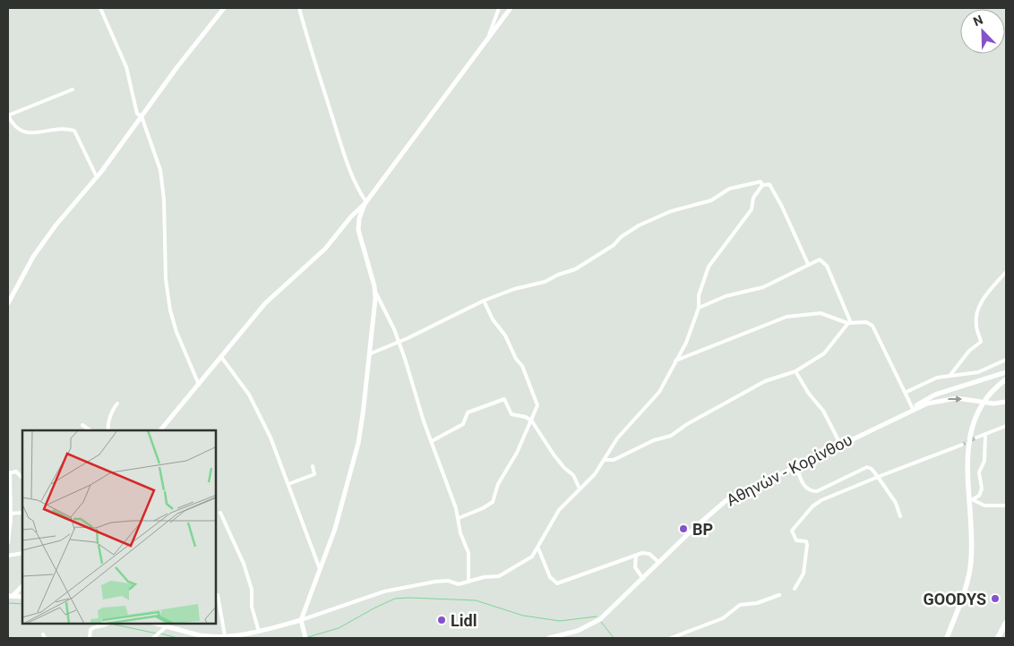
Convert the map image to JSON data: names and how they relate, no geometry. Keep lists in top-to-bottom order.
{
  "streets": {
    "street": ["Αθηνών - Κορίνθου"]
  },
  "places": ["BP", "GOODYS", "Lidl"],
  "north": "top left"
}
